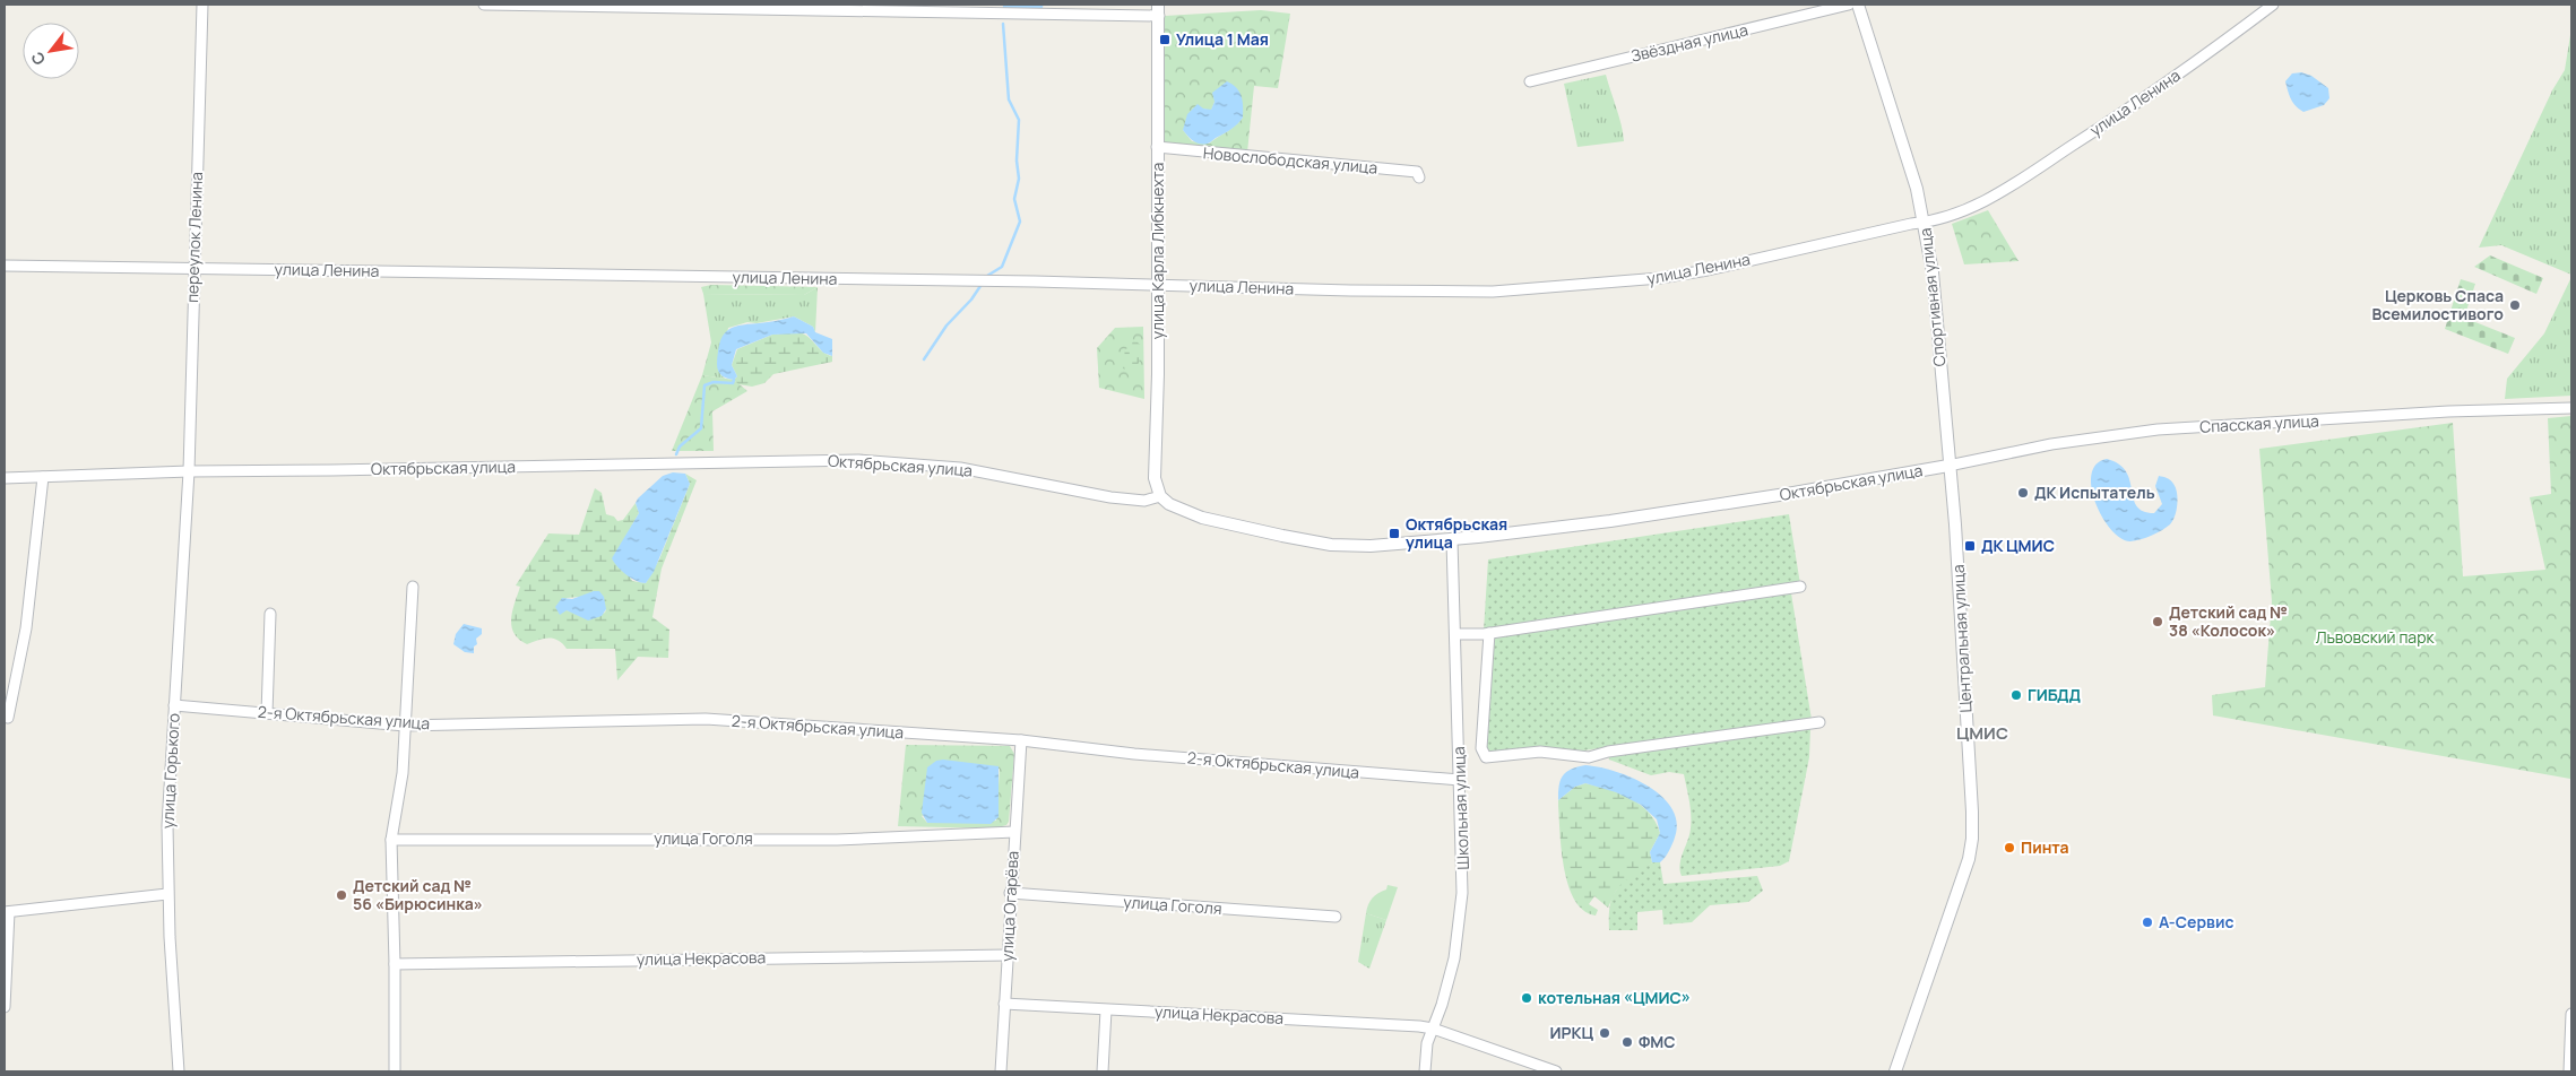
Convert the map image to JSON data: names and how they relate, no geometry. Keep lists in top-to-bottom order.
{
  "streets": {
    "street": [
      "Звёздная улица",
      "улица Ленина",
      "Новослободская улица",
      "переулок Ленина",
      "улица Карла Либкнехта",
      "Спортивная улица",
      "Спасская улица",
      "Октябрьская улица",
      "Центральная улица",
      "2-я Октябрьская улица",
      "улица Горького",
      "Школьная улица",
      "улица Гоголя",
      "улица Огарёва",
      "улица Некрасова"
    ]
  },
  "crossings": [
    ["улица Ленина", "переулок Ленина"],
    ["улица Ленина", "улица Карла Либкнехта"],
    ["улица Ленина", "Спортивная улица"],
    ["Новослободская улица", "улица Карла Либкнехта"],
    ["переулок Ленина", "Октябрьская улица"],
    ["переулок Ленина", "улица Горького"],
    ["улица Карла Либкнехта", "Октябрьская улица"],
    ["Спортивная улица", "Спасская улица"],
    ["Спортивная улица", "Октябрьская улица"],
    ["Спортивная улица", "Центральная улица"],
    ["Спасская улица", "Октябрьская улица"],
    ["Спасская улица", "Центральная улица"],
    ["Октябрьская улица", "Центральная улица"],
    ["Октябрьская улица", "улица Горького"],
    ["Октябрьская улица", "Школьная улица"],
    ["2-я Октябрьская улица", "улица Горького"],
    ["2-я Октябрьская улица", "Школьная улица"],
    ["2-я Октябрьская улица", "улица Огарёва"],
    ["Школьная улица", "улица Некрасова"],
    ["улица Гоголя", "улица Огарёва"],
    ["улица Огарёва", "улица Некрасова"]
  ],
  "districts": ["ЦМИС"],
  "parks": ["Львовский парк"],
  "places": {
    "transit": ["Улица 1 Мая", "Октябрьская улица", "ДК ЦМИС"],
    "other": [
      "Церковь Спаса Всемилостивого",
      "ДК Испытатель",
      "Детский сад № 38 «Колосок»",
      "ГИБДД",
      "Пинта",
      "Детский сад № 56 «Бирюсинка»",
      "A-Сервис",
      "котельная «ЦМИС»",
      "ИРКЦ",
      "ФМС"
    ]
  },
  "north": "bottom left"
}
